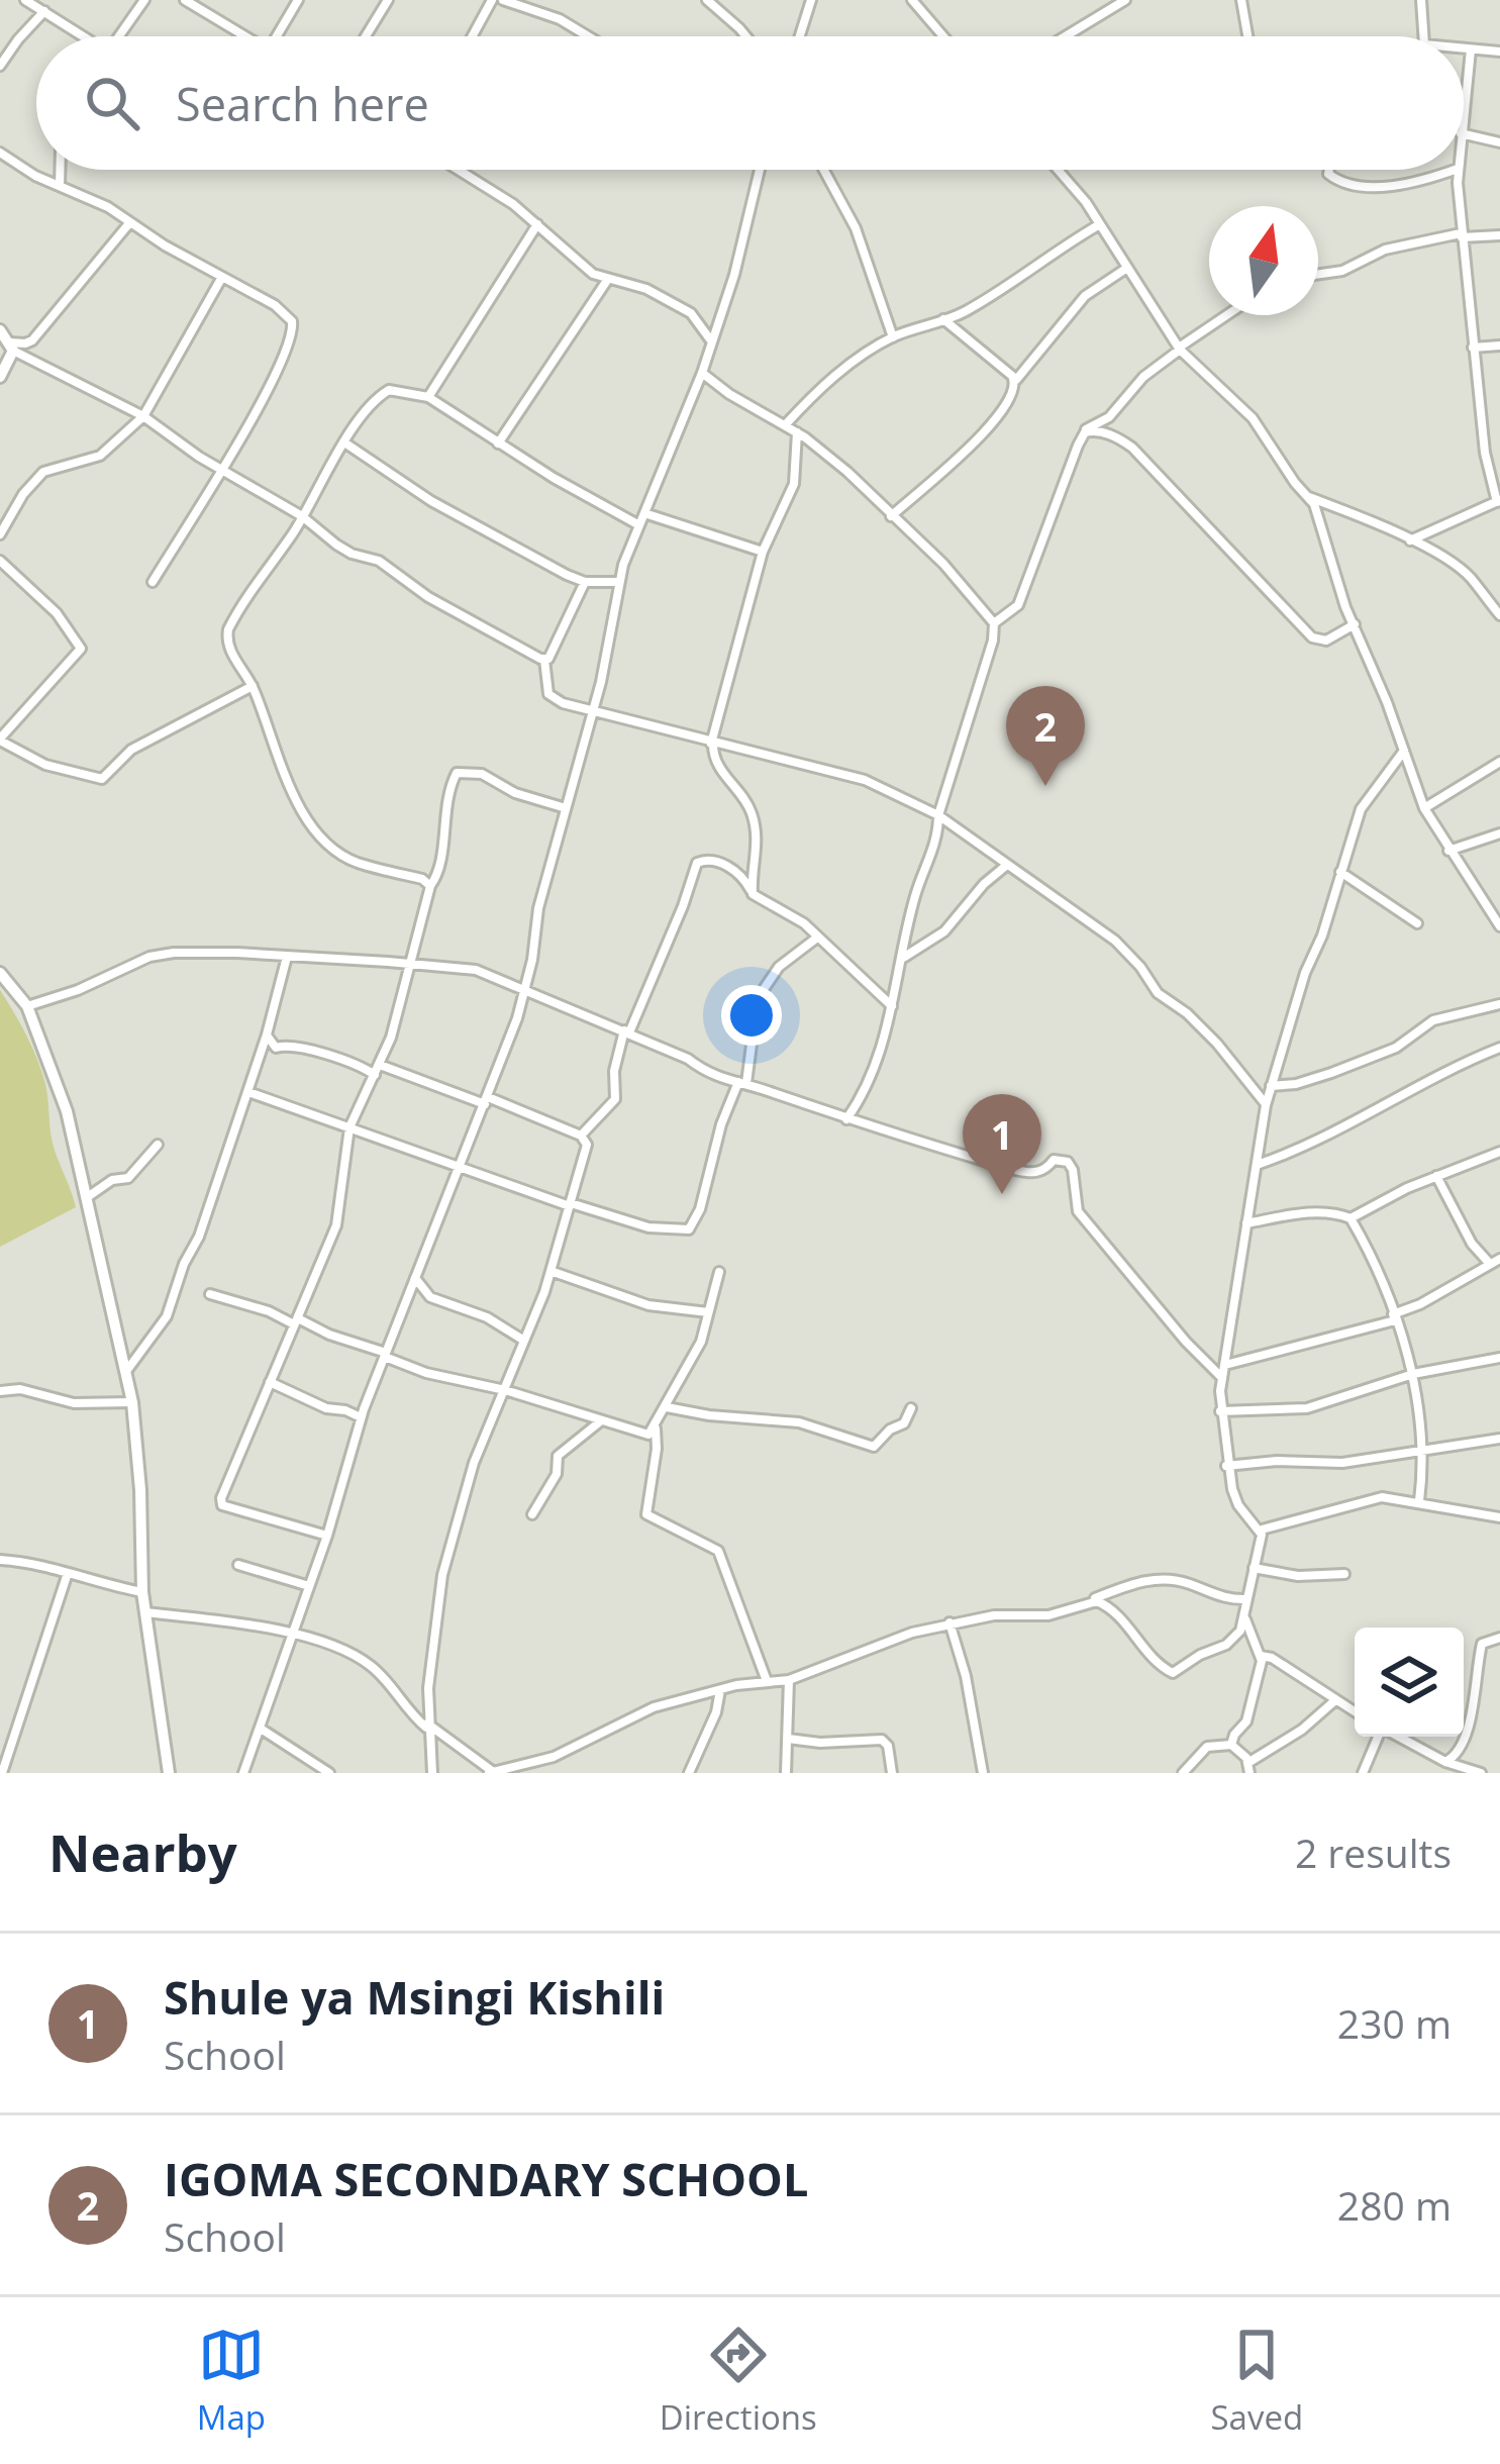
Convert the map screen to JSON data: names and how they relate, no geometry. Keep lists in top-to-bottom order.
{
  "north": "top",
  "page": {
    "search": "Search here",
    "pins": ["2", "1"],
    "heading": ["Nearby", "2 results"],
    "list": [
      {
        "mark": "1",
        "name": "Shule ya Msingi Kishili",
        "note": "School",
        "value": "230 m"
      },
      {
        "mark": "2",
        "name": "IGOMA SECONDARY SCHOOL",
        "note": "School",
        "value": "280 m"
      }
    ],
    "nav": ["Map", "Directions", "Saved"]
  }
}
